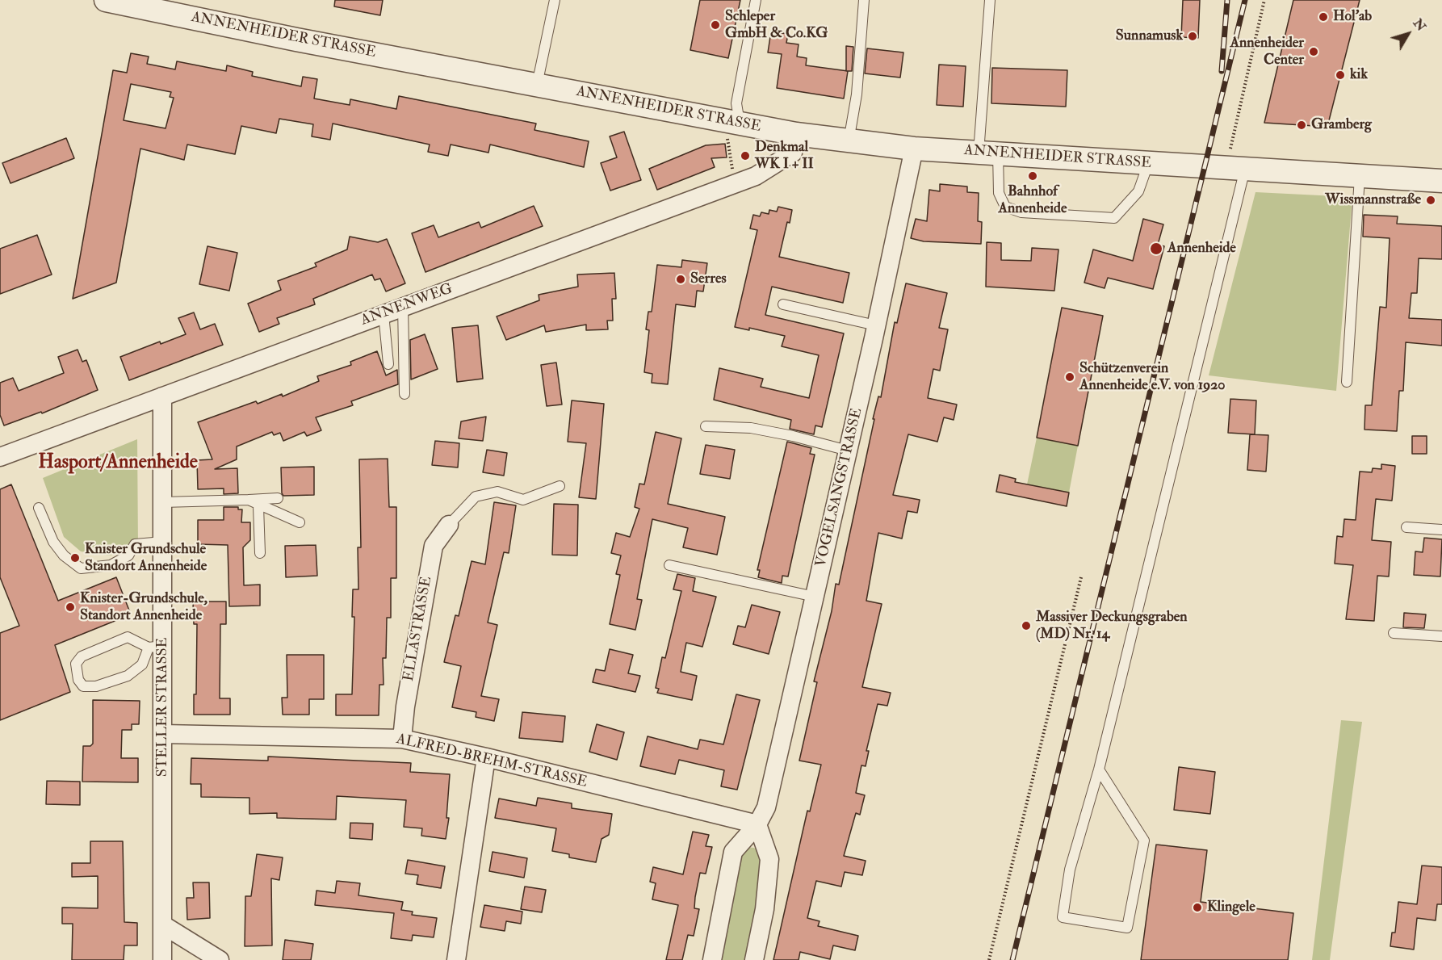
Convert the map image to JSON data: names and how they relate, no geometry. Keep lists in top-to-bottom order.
{
  "streets": {
    "street": [
      "ANNENHEIDER STRASSE",
      "ANNENWEG",
      "VOGELSANGSTRASSE",
      "ELLASTRASSE",
      "STELLER STRASSE",
      "ALFRED-BREHM-STRASSE"
    ]
  },
  "crossings": [
    ["ANNENHEIDER STRASSE", "ANNENWEG"],
    ["ANNENHEIDER STRASSE", "VOGELSANGSTRASSE"],
    ["ANNENWEG", "STELLER STRASSE"],
    ["VOGELSANGSTRASSE", "ALFRED-BREHM-STRASSE"],
    ["ELLASTRASSE", "ALFRED-BREHM-STRASSE"],
    ["STELLER STRASSE", "ALFRED-BREHM-STRASSE"]
  ],
  "districts": ["Hasport/Annenheide"],
  "places": [
    "Hol'ab",
    "Schleper GmbH & Co.KG",
    "Sunnamusk",
    "Annenheider Center",
    "kik",
    "Gramberg",
    "Denkmal WK I + II",
    "Bahnhof Annenheide",
    "Wissmannstraße",
    "Annenheide",
    "Serres",
    "Schützenverein Annenheide e.V. von 1920",
    "Knister Grundschule Standort Annenheide",
    "Knister-Grundschule, Standort Annenheide",
    "Massiver Deckungsgraben (MD) Nr. 14",
    "Klingele"
  ],
  "north": "top right"
}
